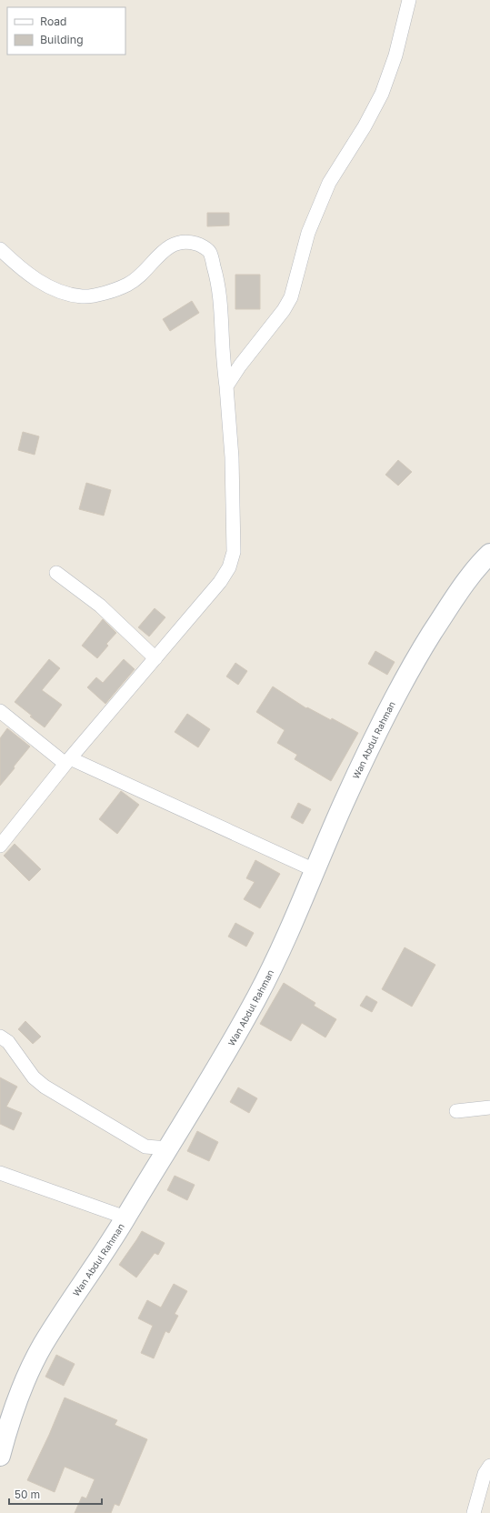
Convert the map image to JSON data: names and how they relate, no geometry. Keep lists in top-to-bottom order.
{
  "streets": {
    "street": ["Wan Abdul Rahman"]
  },
  "legend": ["Road", "Building"],
  "scale_bar": "50 m"
}
